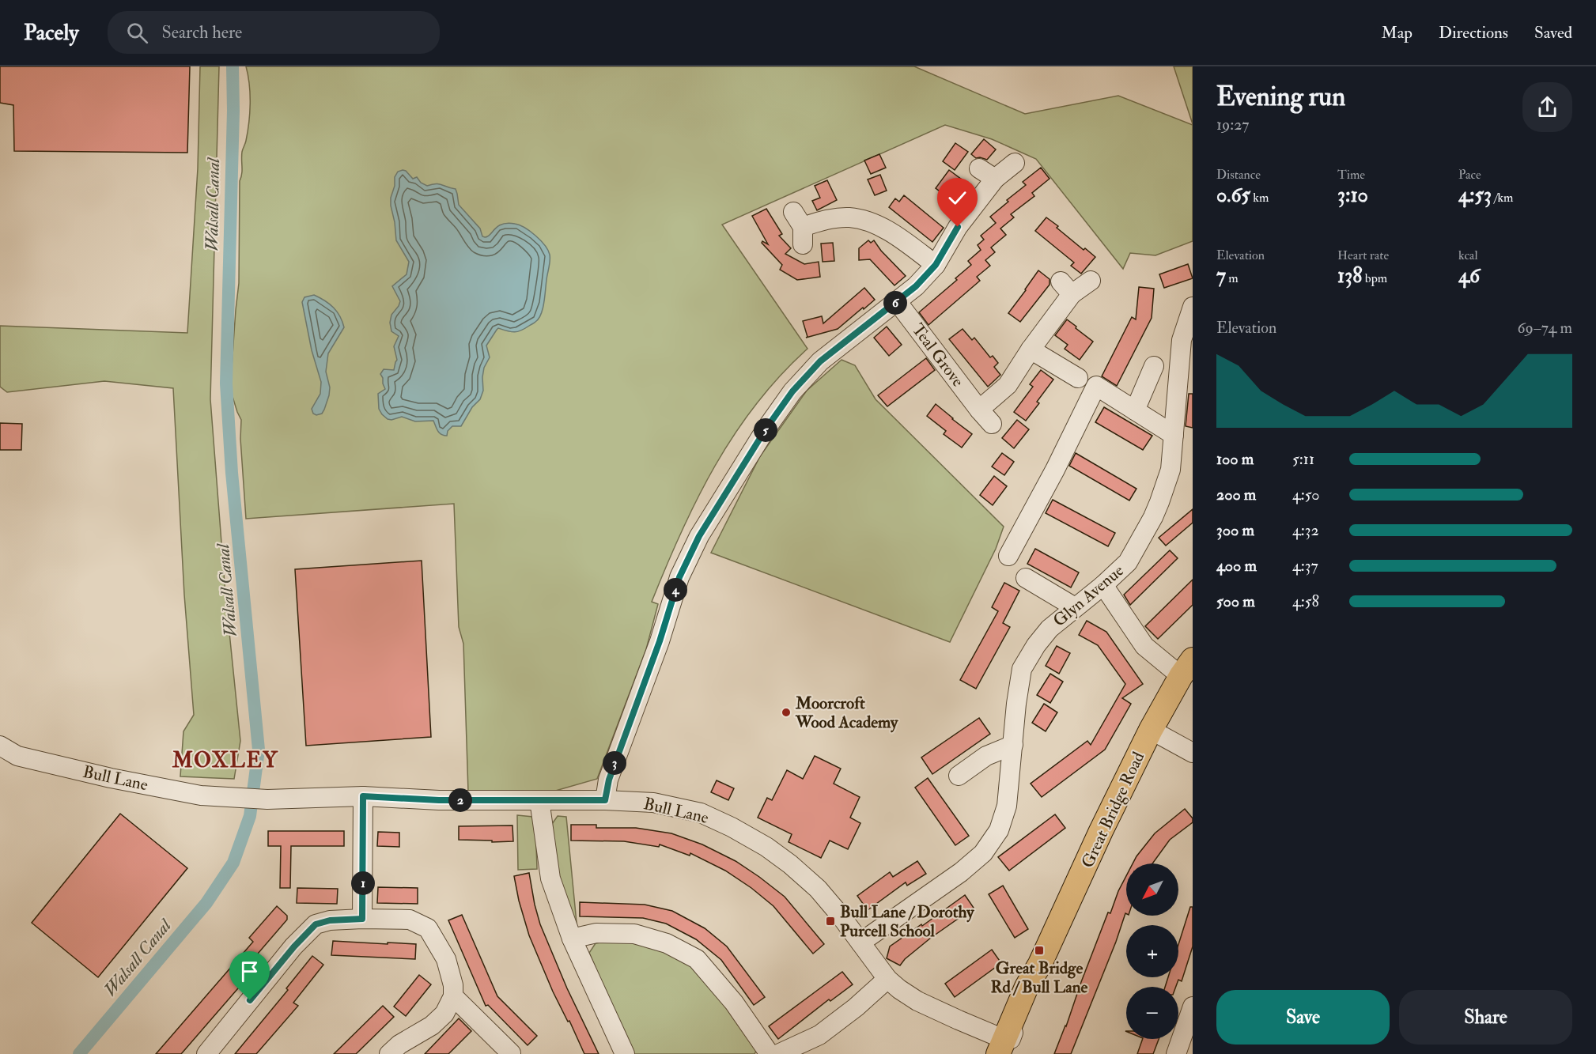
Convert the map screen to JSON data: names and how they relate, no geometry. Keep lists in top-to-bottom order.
{
  "streets": {
    "main road": ["Great Bridge Road"],
    "street": ["Teal Grove", "Glyn Avenue", "Bull Lane"]
  },
  "crossings": [
    ["Glyn Avenue", "Bull Lane"],
    ["Bull Lane", "Great Bridge Road"]
  ],
  "districts": ["MOXLEY"],
  "water": ["Walsall Canal"],
  "places": {
    "other": ["Moorcroft Wood Academy"],
    "transit": ["Bull Lane / Dorothy Purcell School", "Great Bridge Rd / Bull Lane"]
  },
  "north": "bottom left",
  "page": {
    "header": "Pacely",
    "search": "Search here",
    "nav": ["Map", "Directions", "Saved"],
    "heading": ["Evening run", "19:27"],
    "stats": [
      ["Distance", "0.65 km"],
      ["Time", "3:10"],
      ["Pace", "4:53 /km"],
      ["Elevation", "7 m"],
      ["Heart rate", "138 bpm"],
      ["kcal", "46"]
    ],
    "pins": [
      "6",
      "5",
      "4",
      "3",
      "2",
      "1"
    ],
    "chart": ["Elevation", "69–74 m"],
    "list": [
      {
        "name": "100 m",
        "note": "5:11"
      },
      {
        "name": "200 m",
        "note": "4:50"
      },
      {
        "name": "300 m",
        "note": "4:32"
      },
      {
        "name": "400 m",
        "note": "4:37"
      },
      {
        "name": "500 m",
        "note": "4:58"
      }
    ],
    "map_buttons": ["+", "−"],
    "buttons": ["Save", "Share"]
  }
}
